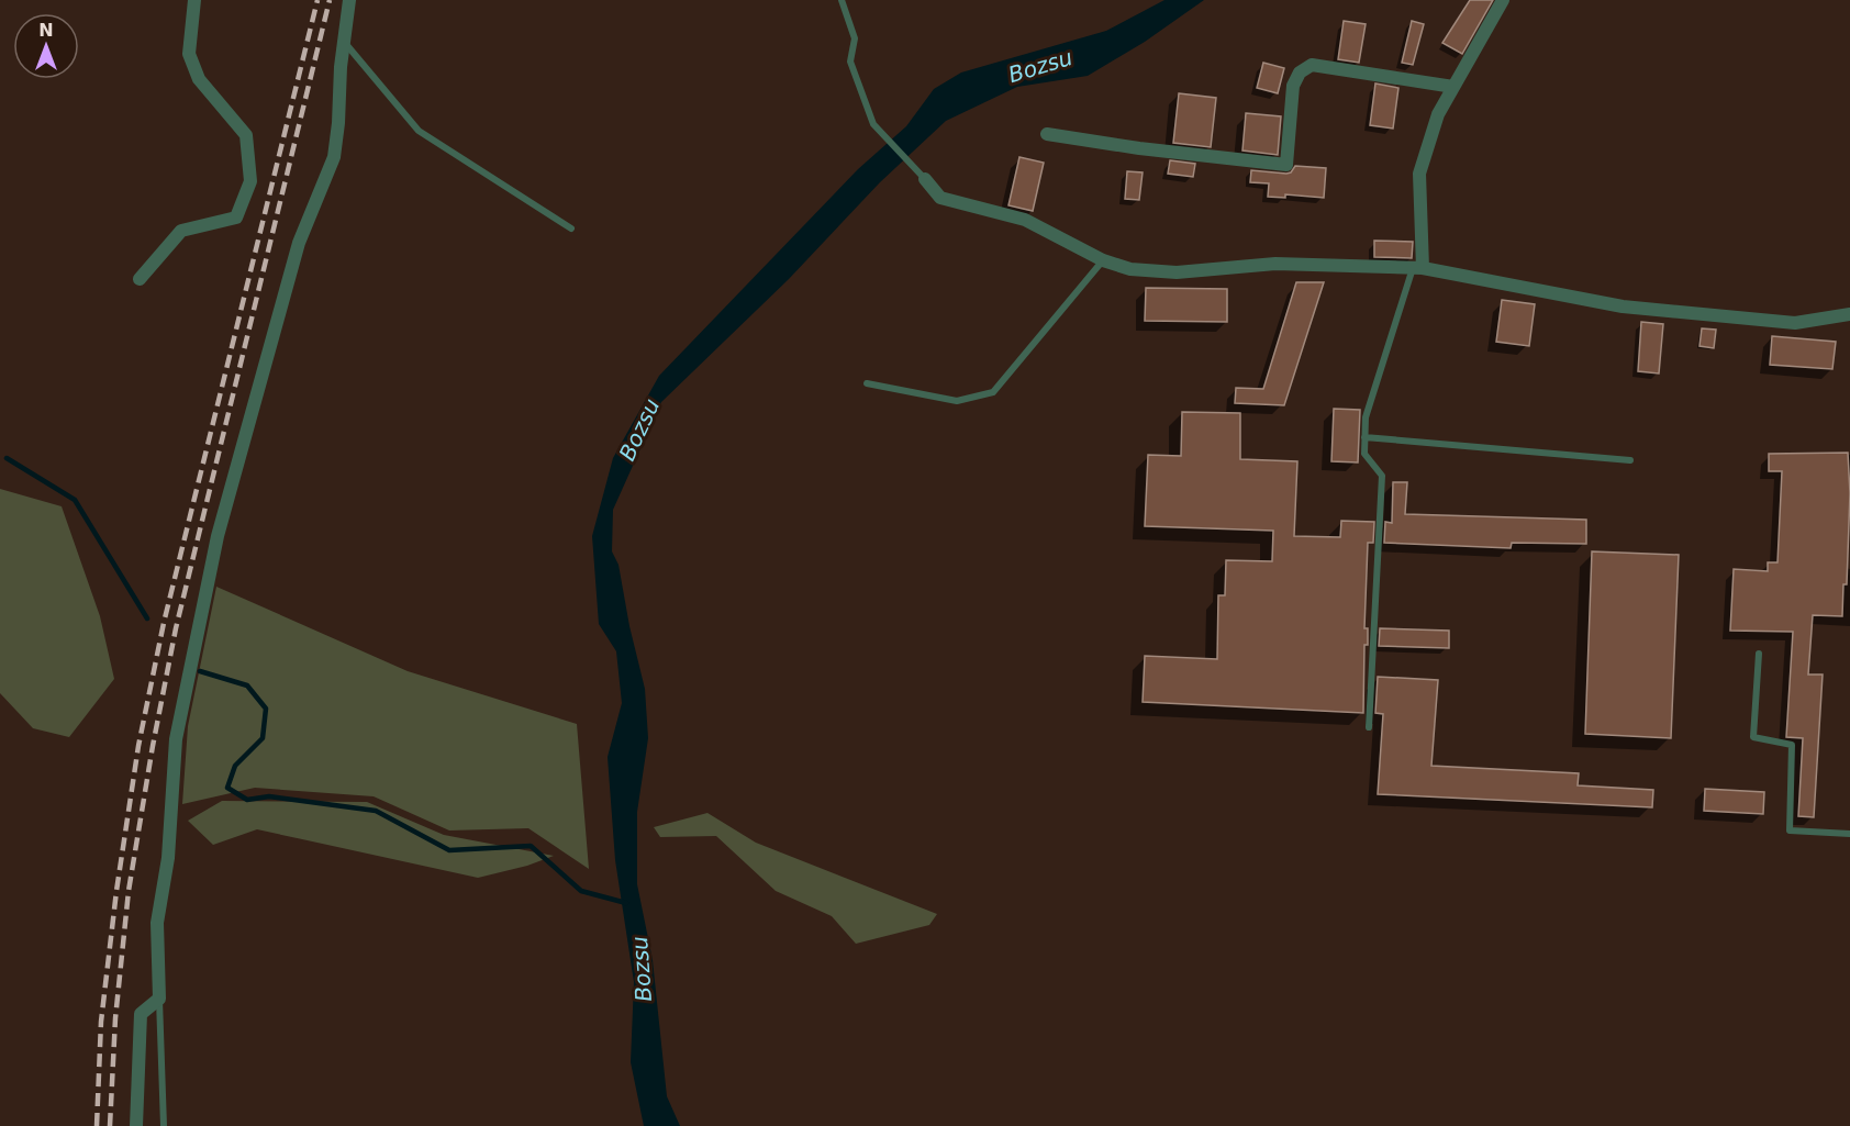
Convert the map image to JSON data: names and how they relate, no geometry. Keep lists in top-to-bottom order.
{
  "water": ["Bozsu"],
  "north": "top"
}
